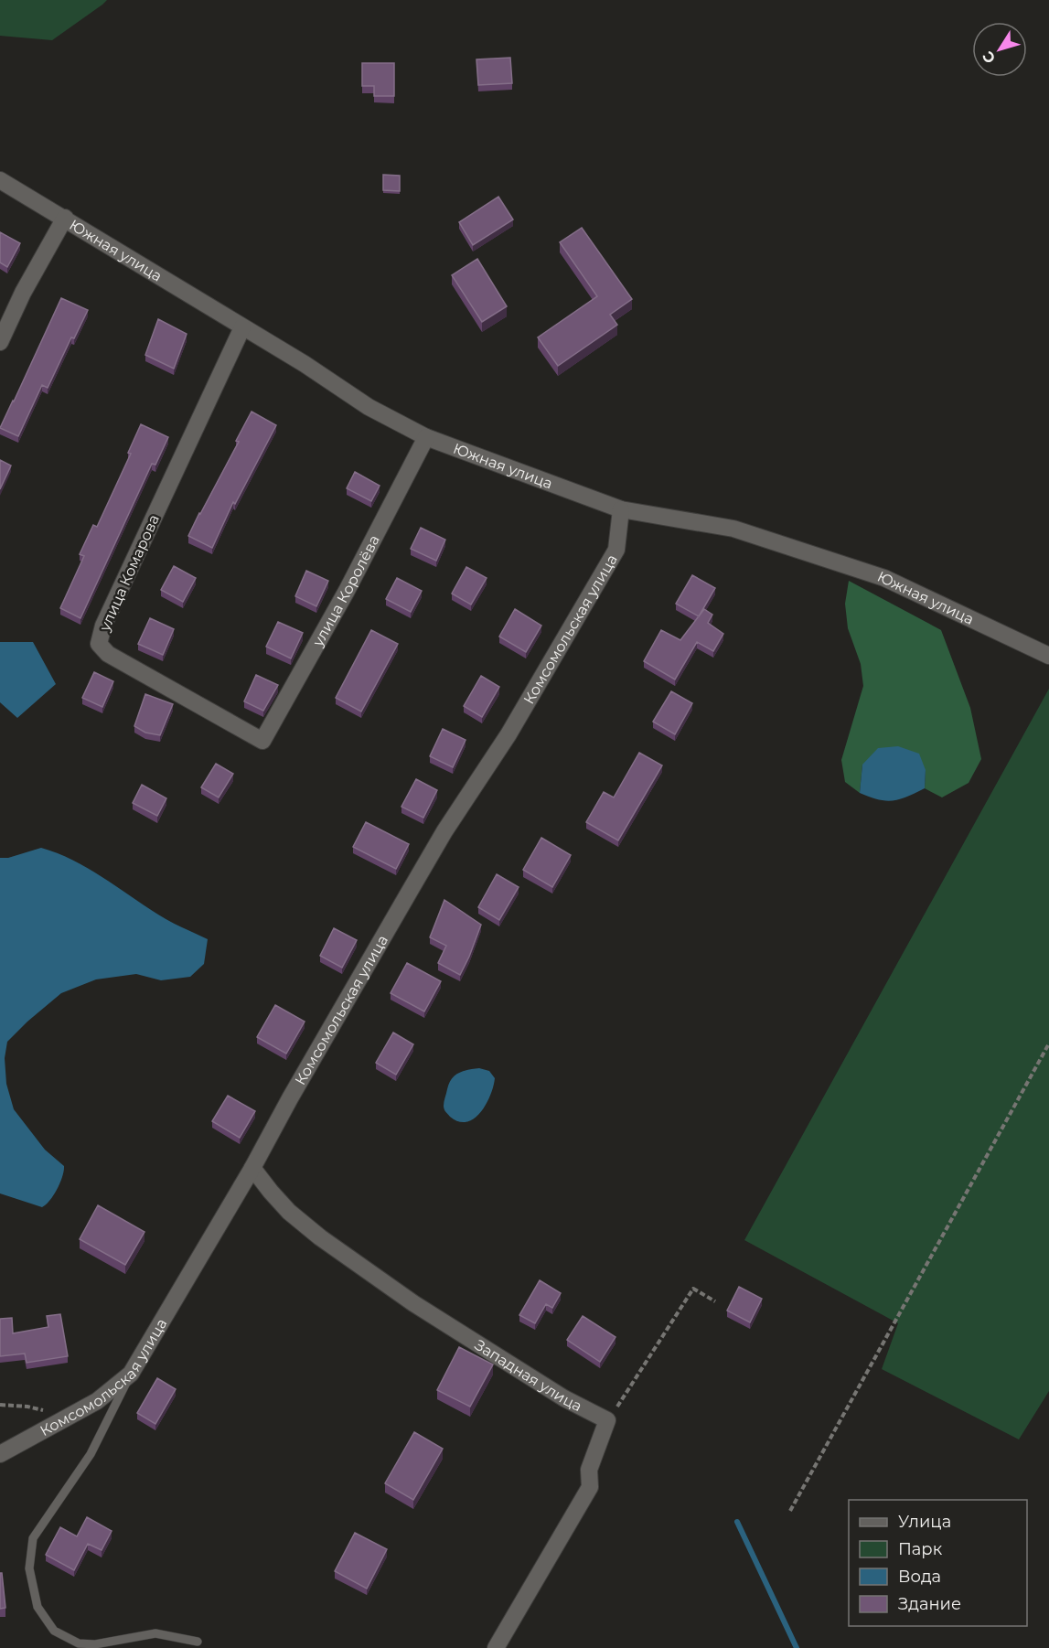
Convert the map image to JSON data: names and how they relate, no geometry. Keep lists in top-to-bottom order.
{
  "streets": {
    "street": [
      "Южная улица",
      "улица Комарова",
      "улица Королёва",
      "Комсомольская улица",
      "Западная улица"
    ]
  },
  "crossings": [
    ["Южная улица", "улица Комарова"],
    ["Южная улица", "улица Королёва"],
    ["Южная улица", "Комсомольская улица"],
    ["улица Комарова", "улица Королёва"],
    ["Комсомольская улица", "Западная улица"]
  ],
  "legend": [
    "Улица",
    "Парк",
    "Вода",
    "Здание"
  ],
  "north": "bottom left"
}
